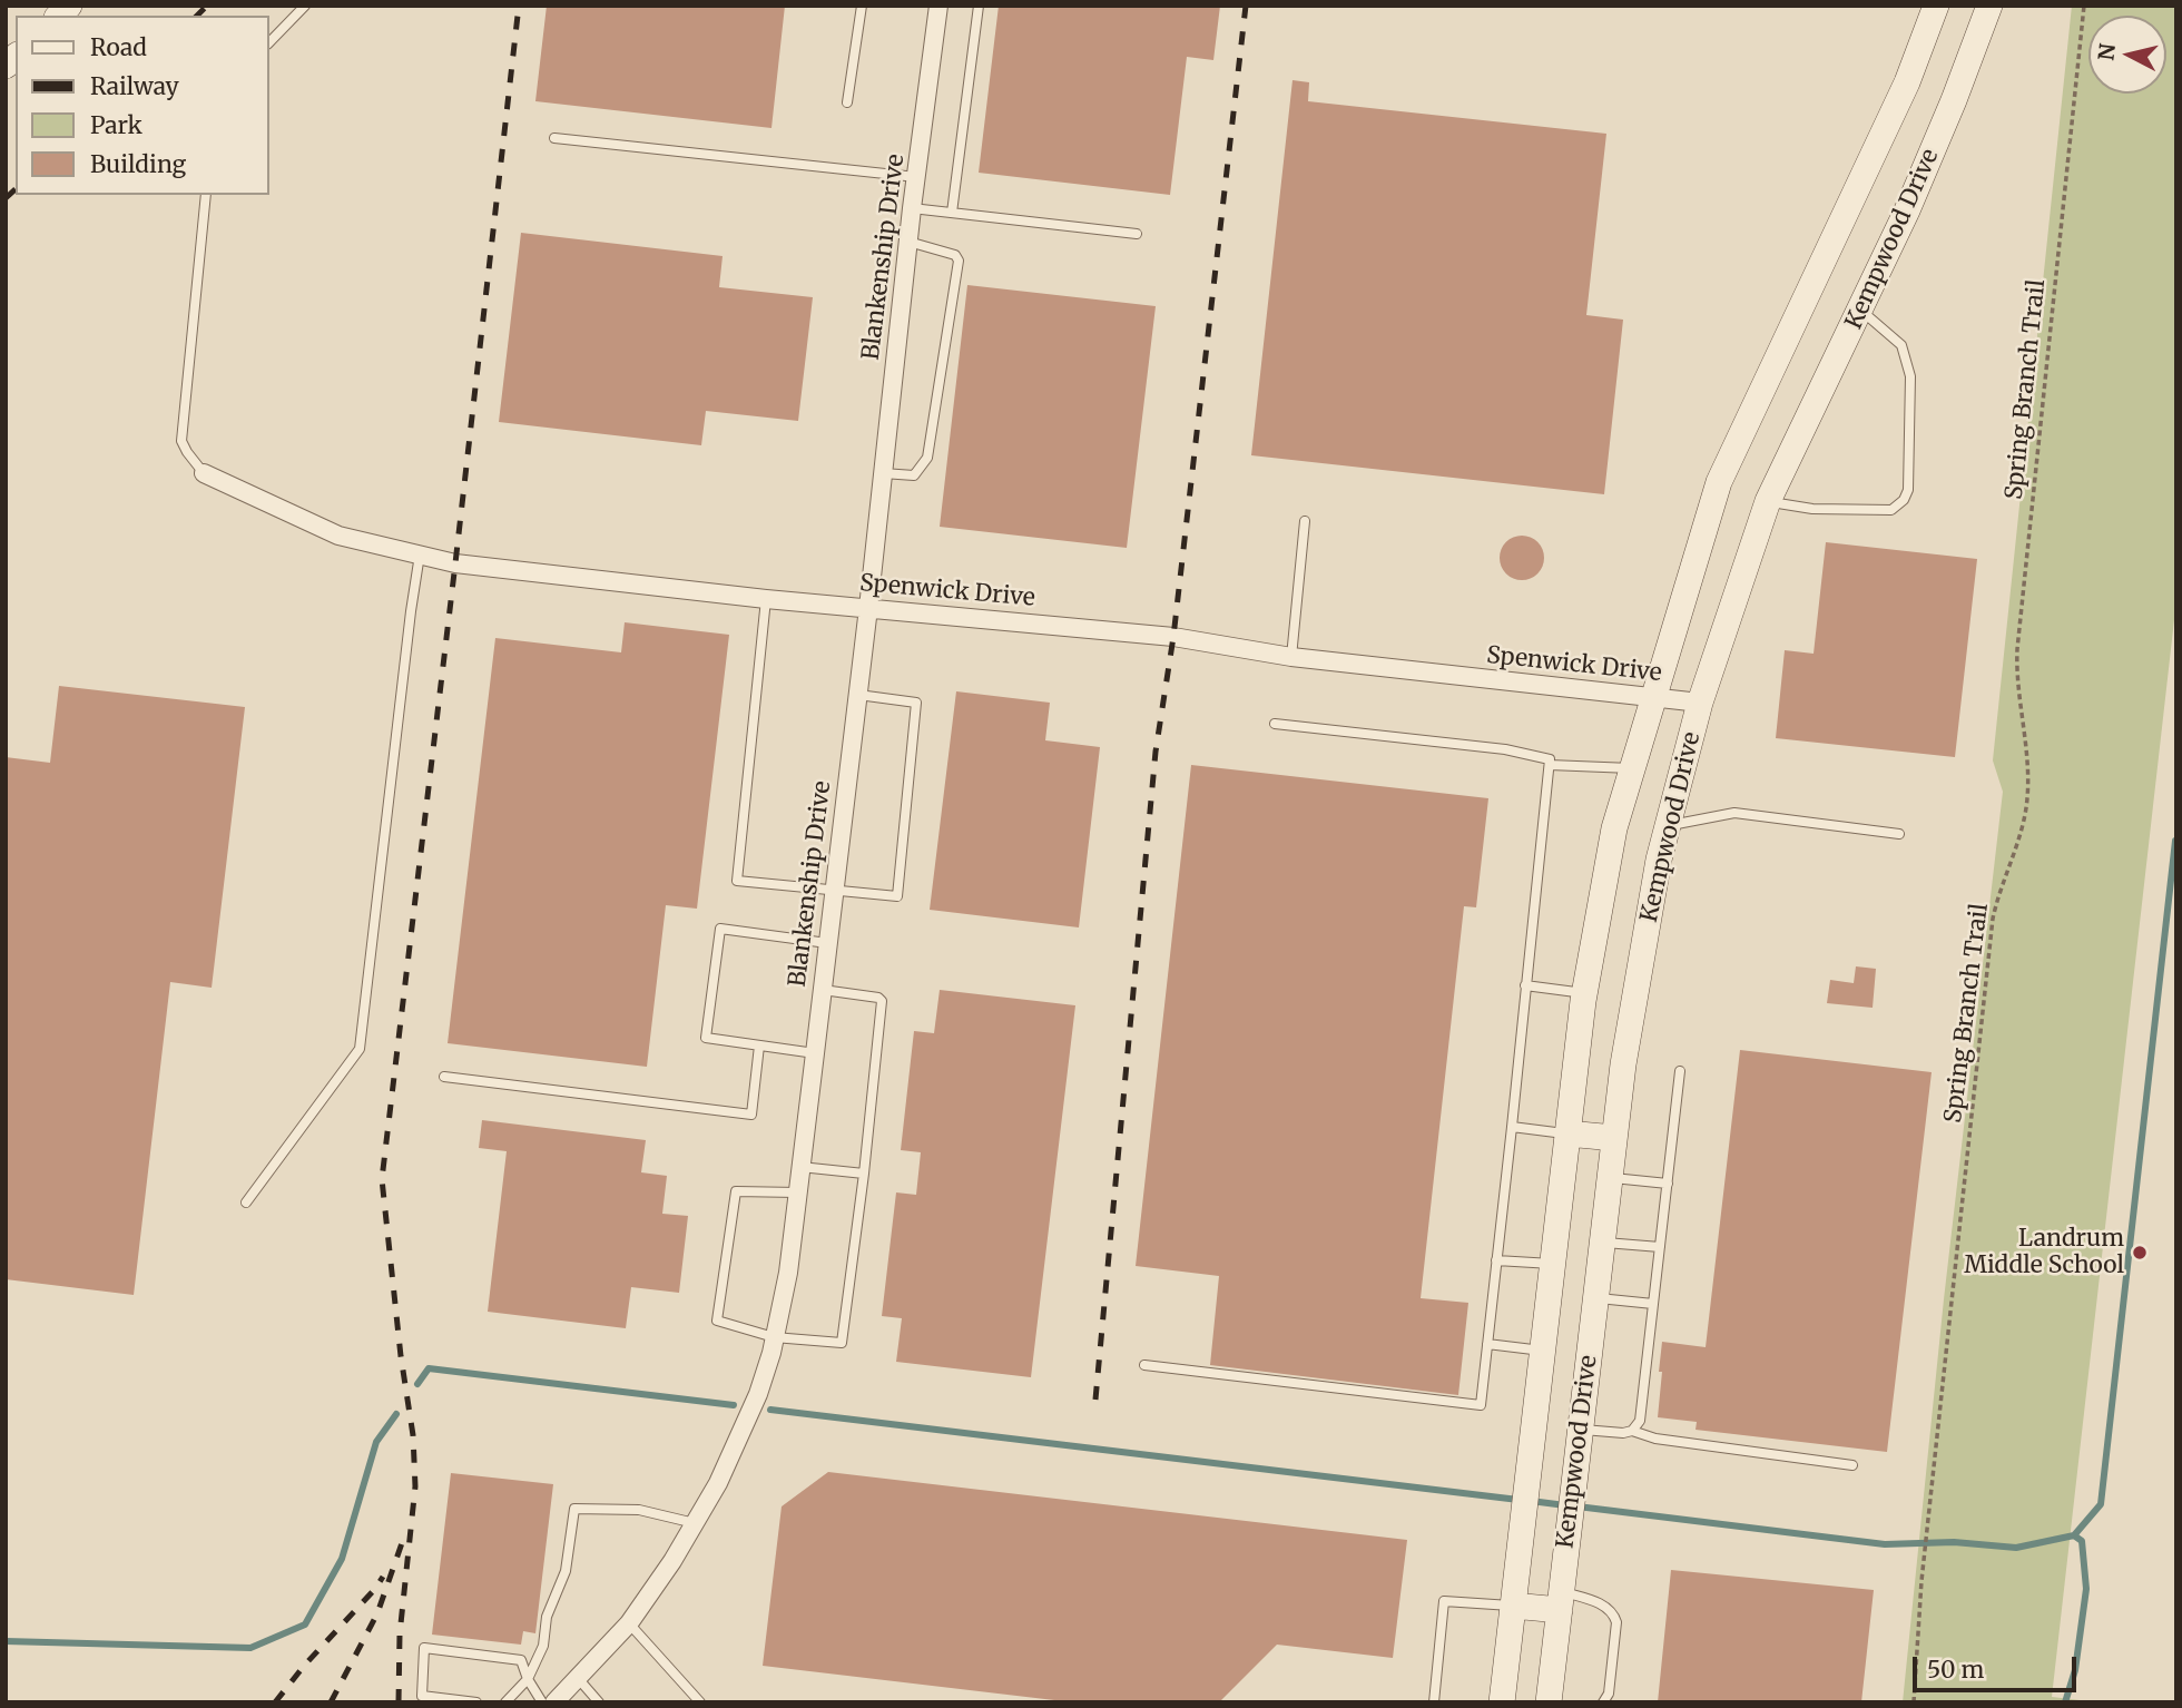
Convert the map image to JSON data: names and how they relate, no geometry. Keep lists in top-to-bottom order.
{
  "streets": {
    "main road": ["Kempwood Drive"],
    "street": ["Blankenship Drive", "Spenwick Drive"],
    "path": ["Spring Branch Trail"]
  },
  "crossings": [
    ["Kempwood Drive", "Spenwick Drive"],
    ["Blankenship Drive", "Spenwick Drive"]
  ],
  "places": ["Landrum Middle School"],
  "legend": [
    "Road",
    "Railway",
    "Park",
    "Building"
  ],
  "scale_bar": "50 m",
  "north": "left"
}
